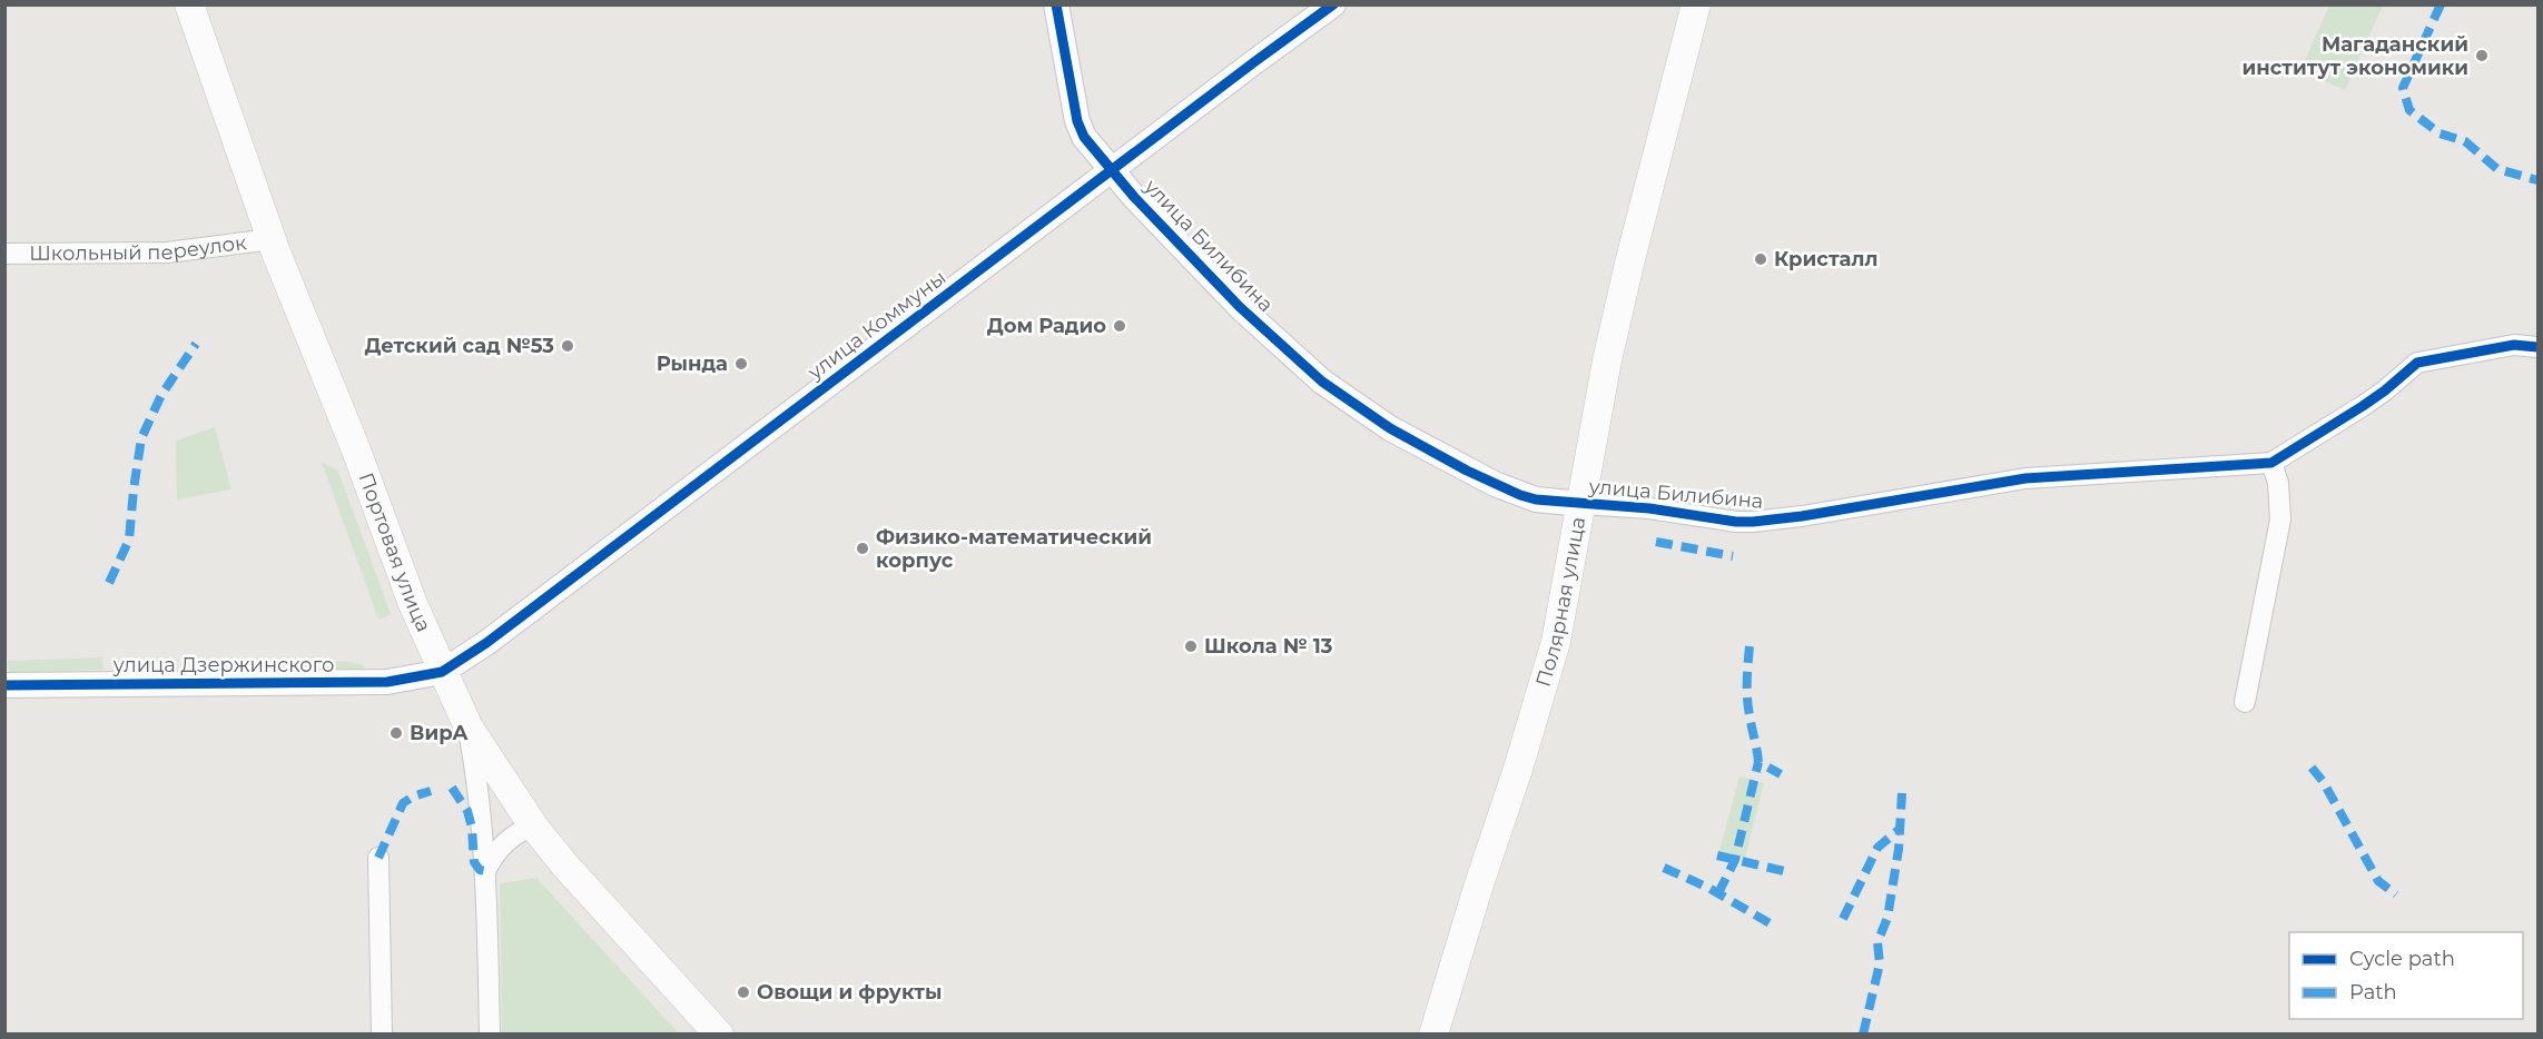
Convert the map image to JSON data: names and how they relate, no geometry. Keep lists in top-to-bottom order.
{
  "streets": {
    "main road": ["Портовая улица", "Полярная улица"],
    "street": [
      "улица Билибина",
      "Школьный переулок",
      "улица Коммуны",
      "улица Дзержинского"
    ]
  },
  "crossings": [
    ["улица Билибина", "улица Коммуны"],
    ["улица Билибина", "Полярная улица"],
    ["Школьный переулок", "Портовая улица"],
    ["улица Коммуны", "Портовая улица"],
    ["улица Коммуны", "улица Дзержинского"],
    ["Портовая улица", "улица Дзержинского"]
  ],
  "places": [
    "Магаданский институт экономики",
    "Кристалл",
    "Дом Радио",
    "Детский сад №53",
    "Рында",
    "Физико-математический корпус",
    "Школа № 13",
    "ВирА",
    "Овощи и фрукты"
  ],
  "legend": ["Cycle path", "Path"]
}
